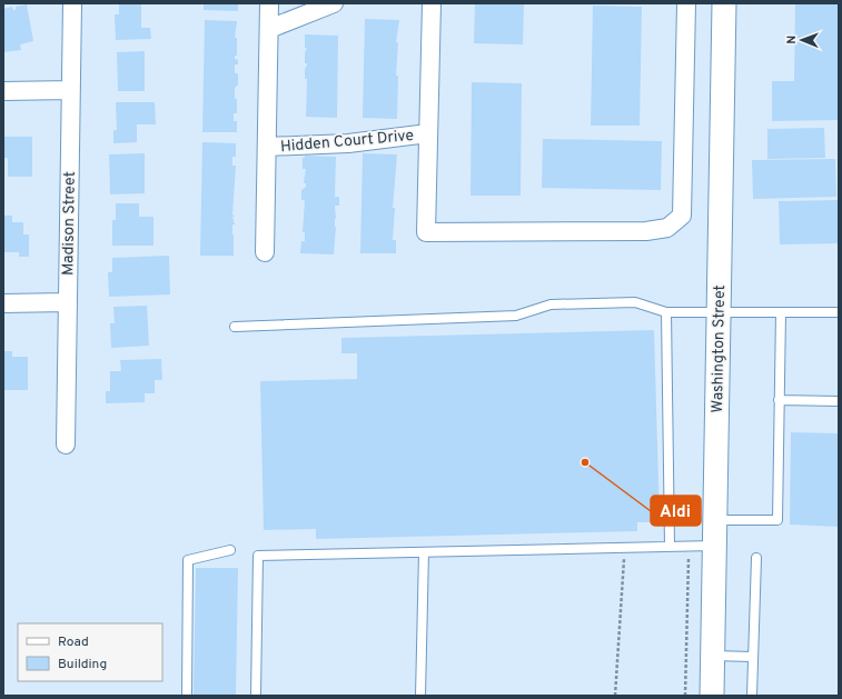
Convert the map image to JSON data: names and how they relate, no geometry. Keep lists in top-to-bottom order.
{
  "streets": {
    "street": ["Hidden Court Drive", "Madison Street", "Washington Street"]
  },
  "places": ["Aldi"],
  "legend": ["Road", "Building"],
  "north": "left"
}
